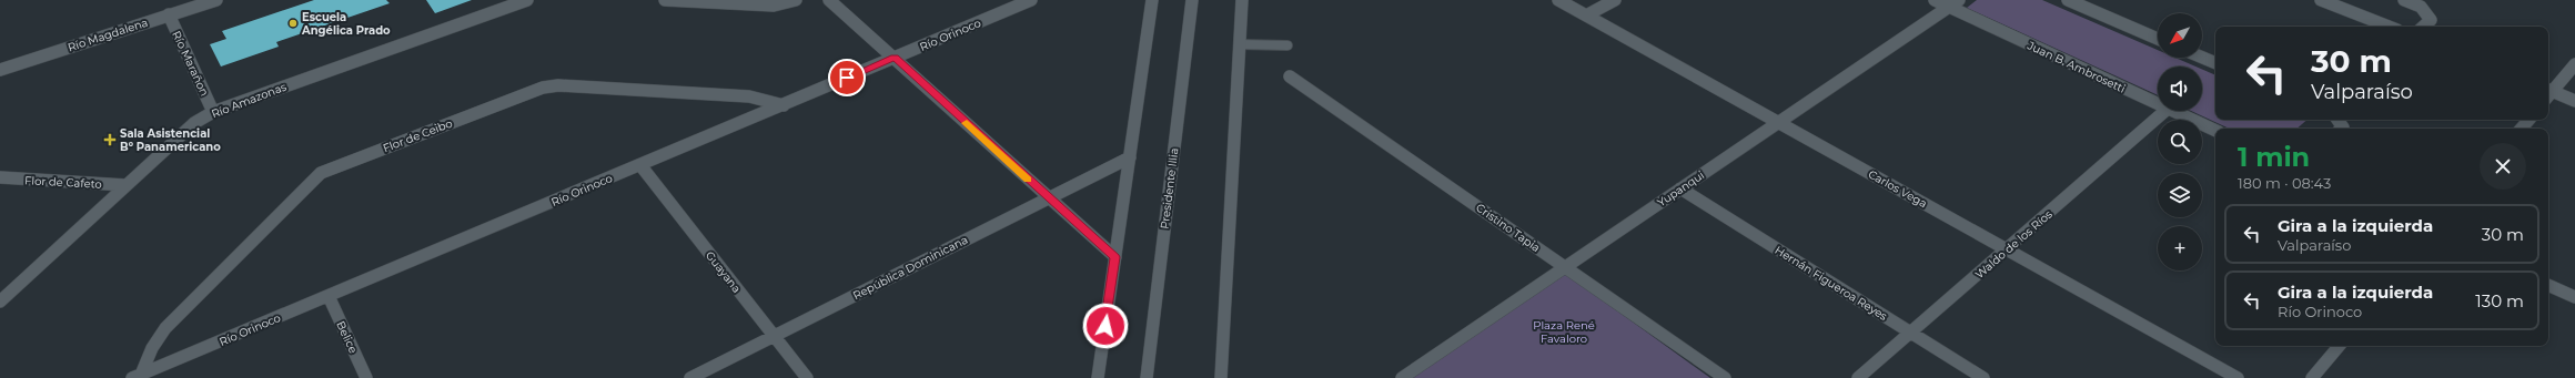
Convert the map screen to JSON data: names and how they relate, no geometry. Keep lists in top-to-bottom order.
{
  "streets": {
    "street": [
      "Río Magdalena",
      "Río Orinoco",
      "Río Marañon",
      "Juan B. Ambrosetti",
      "Río Amazonas",
      "Flor de Ceibo",
      "Flor de Cafeto",
      "Presidente Illia",
      "Yupanqui",
      "Carlos Vega",
      "Cristino Tapia",
      "Waldo de los Ríos",
      "República Dominicana",
      "Guayana",
      "Hernán Figueroa Reyes",
      "Belice"
    ]
  },
  "crossings": [
    ["Río Magdalena", "Río Marañon"],
    ["Río Orinoco", "Flor de Ceibo"],
    ["Río Orinoco", "Guayana"],
    ["Río Orinoco", "Belice"],
    ["Río Marañon", "Río Amazonas"],
    ["Juan B. Ambrosetti", "Yupanqui"],
    ["Río Amazonas", "Flor de Cafeto"],
    ["Yupanqui", "Carlos Vega"],
    ["Yupanqui", "Cristino Tapia"],
    ["Yupanqui", "Hernán Figueroa Reyes"],
    ["Carlos Vega", "Waldo de los Ríos"],
    ["Waldo de los Ríos", "Hernán Figueroa Reyes"],
    ["República Dominicana", "Guayana"]
  ],
  "parks": ["Plaza René Favaloro"],
  "places": {
    "other": ["Escuela Angélica Prado"],
    "health": ["Sala Asistencial Bº Panamericano"]
  },
  "north": "bottom left",
  "page": {
    "map_buttons": "+",
    "turn": ["30 m", "Valparaíso"],
    "heading": ["1 min", "180 m · 08:43"],
    "list": [
      {
        "name": "Gira a la izquierda",
        "note": "Valparaíso",
        "value": "30 m"
      },
      {
        "name": "Gira a la izquierda",
        "note": "Río Orinoco",
        "value": "130 m"
      }
    ]
  }
}
